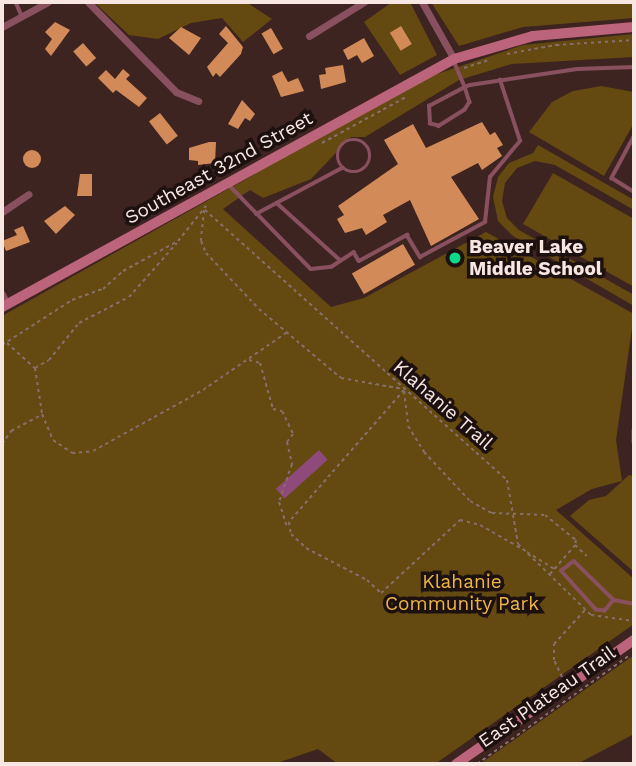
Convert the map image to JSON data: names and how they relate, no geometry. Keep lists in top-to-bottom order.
{
  "streets": {
    "street": ["Southeast 32nd Street"],
    "path": ["Klahanie Trail", "East Plateau Trail"]
  },
  "parks": ["Klahanie Community Park"],
  "places": ["Beaver Lake Middle School"]
}
